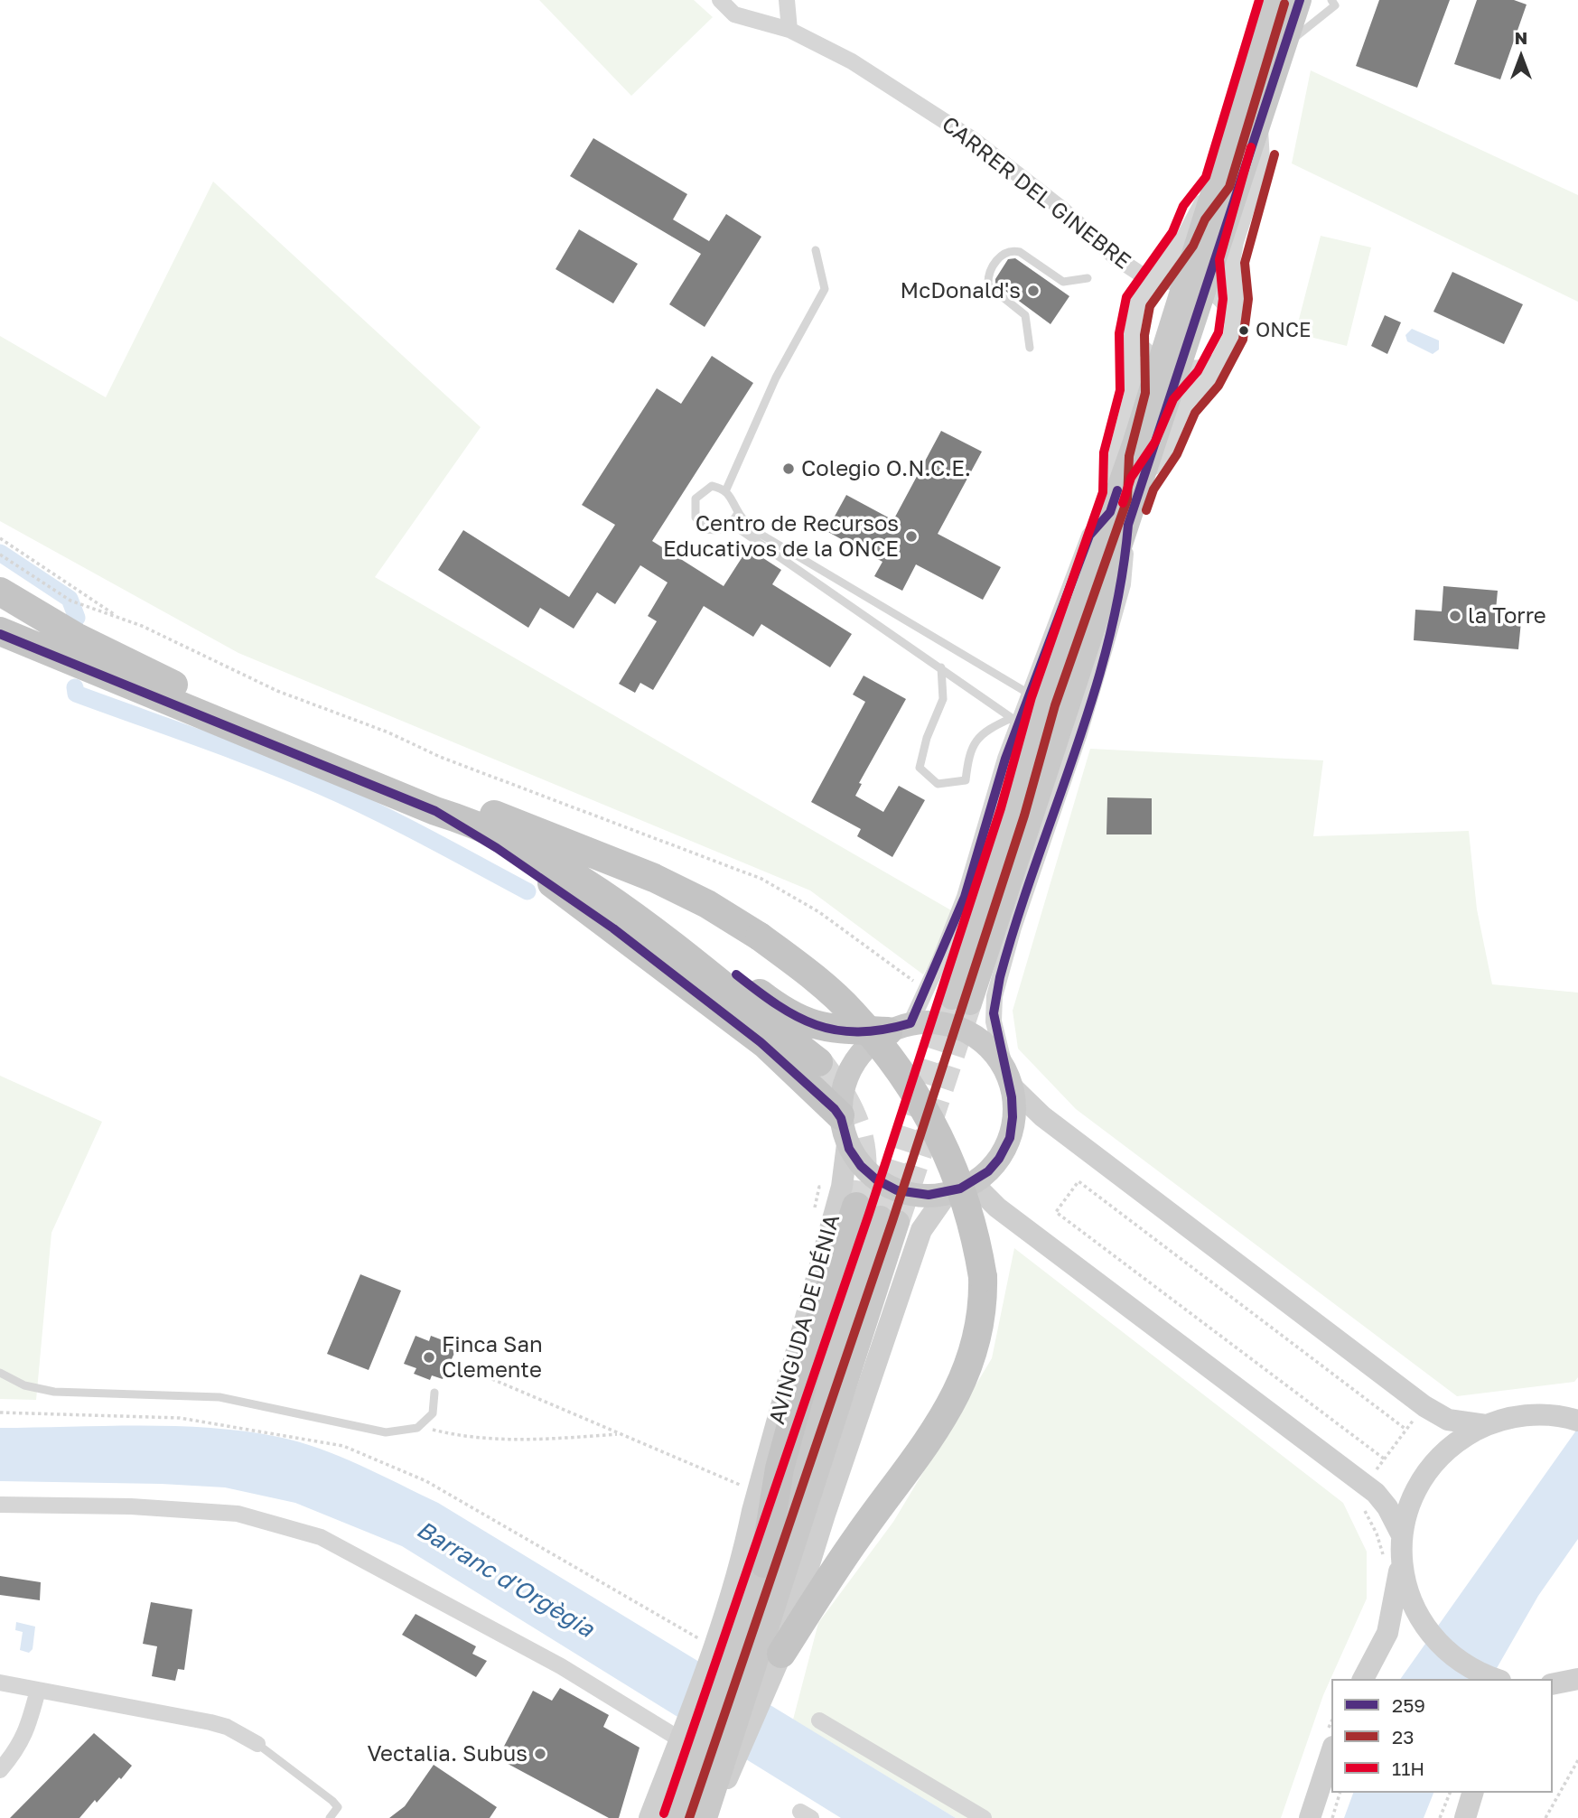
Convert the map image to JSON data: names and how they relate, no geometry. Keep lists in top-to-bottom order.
{
  "streets": {
    "main road": ["AVINGUDA DE DÉNIA"],
    "street": ["CARRER DEL GINEBRE"]
  },
  "water": ["Barranc d'Orgègia"],
  "places": [
    "McDonald's",
    "ONCE",
    "Colegio O.N.C.E.",
    "Centro de Recursos Educativos de la ONCE",
    "la Torre",
    "Finca San Clemente",
    "Vectalia. Subus"
  ],
  "lines": ["transit line 259", "transit line 11H", "transit line 23"],
  "legend": ["259", "23", "11H"],
  "north": "top"
}
